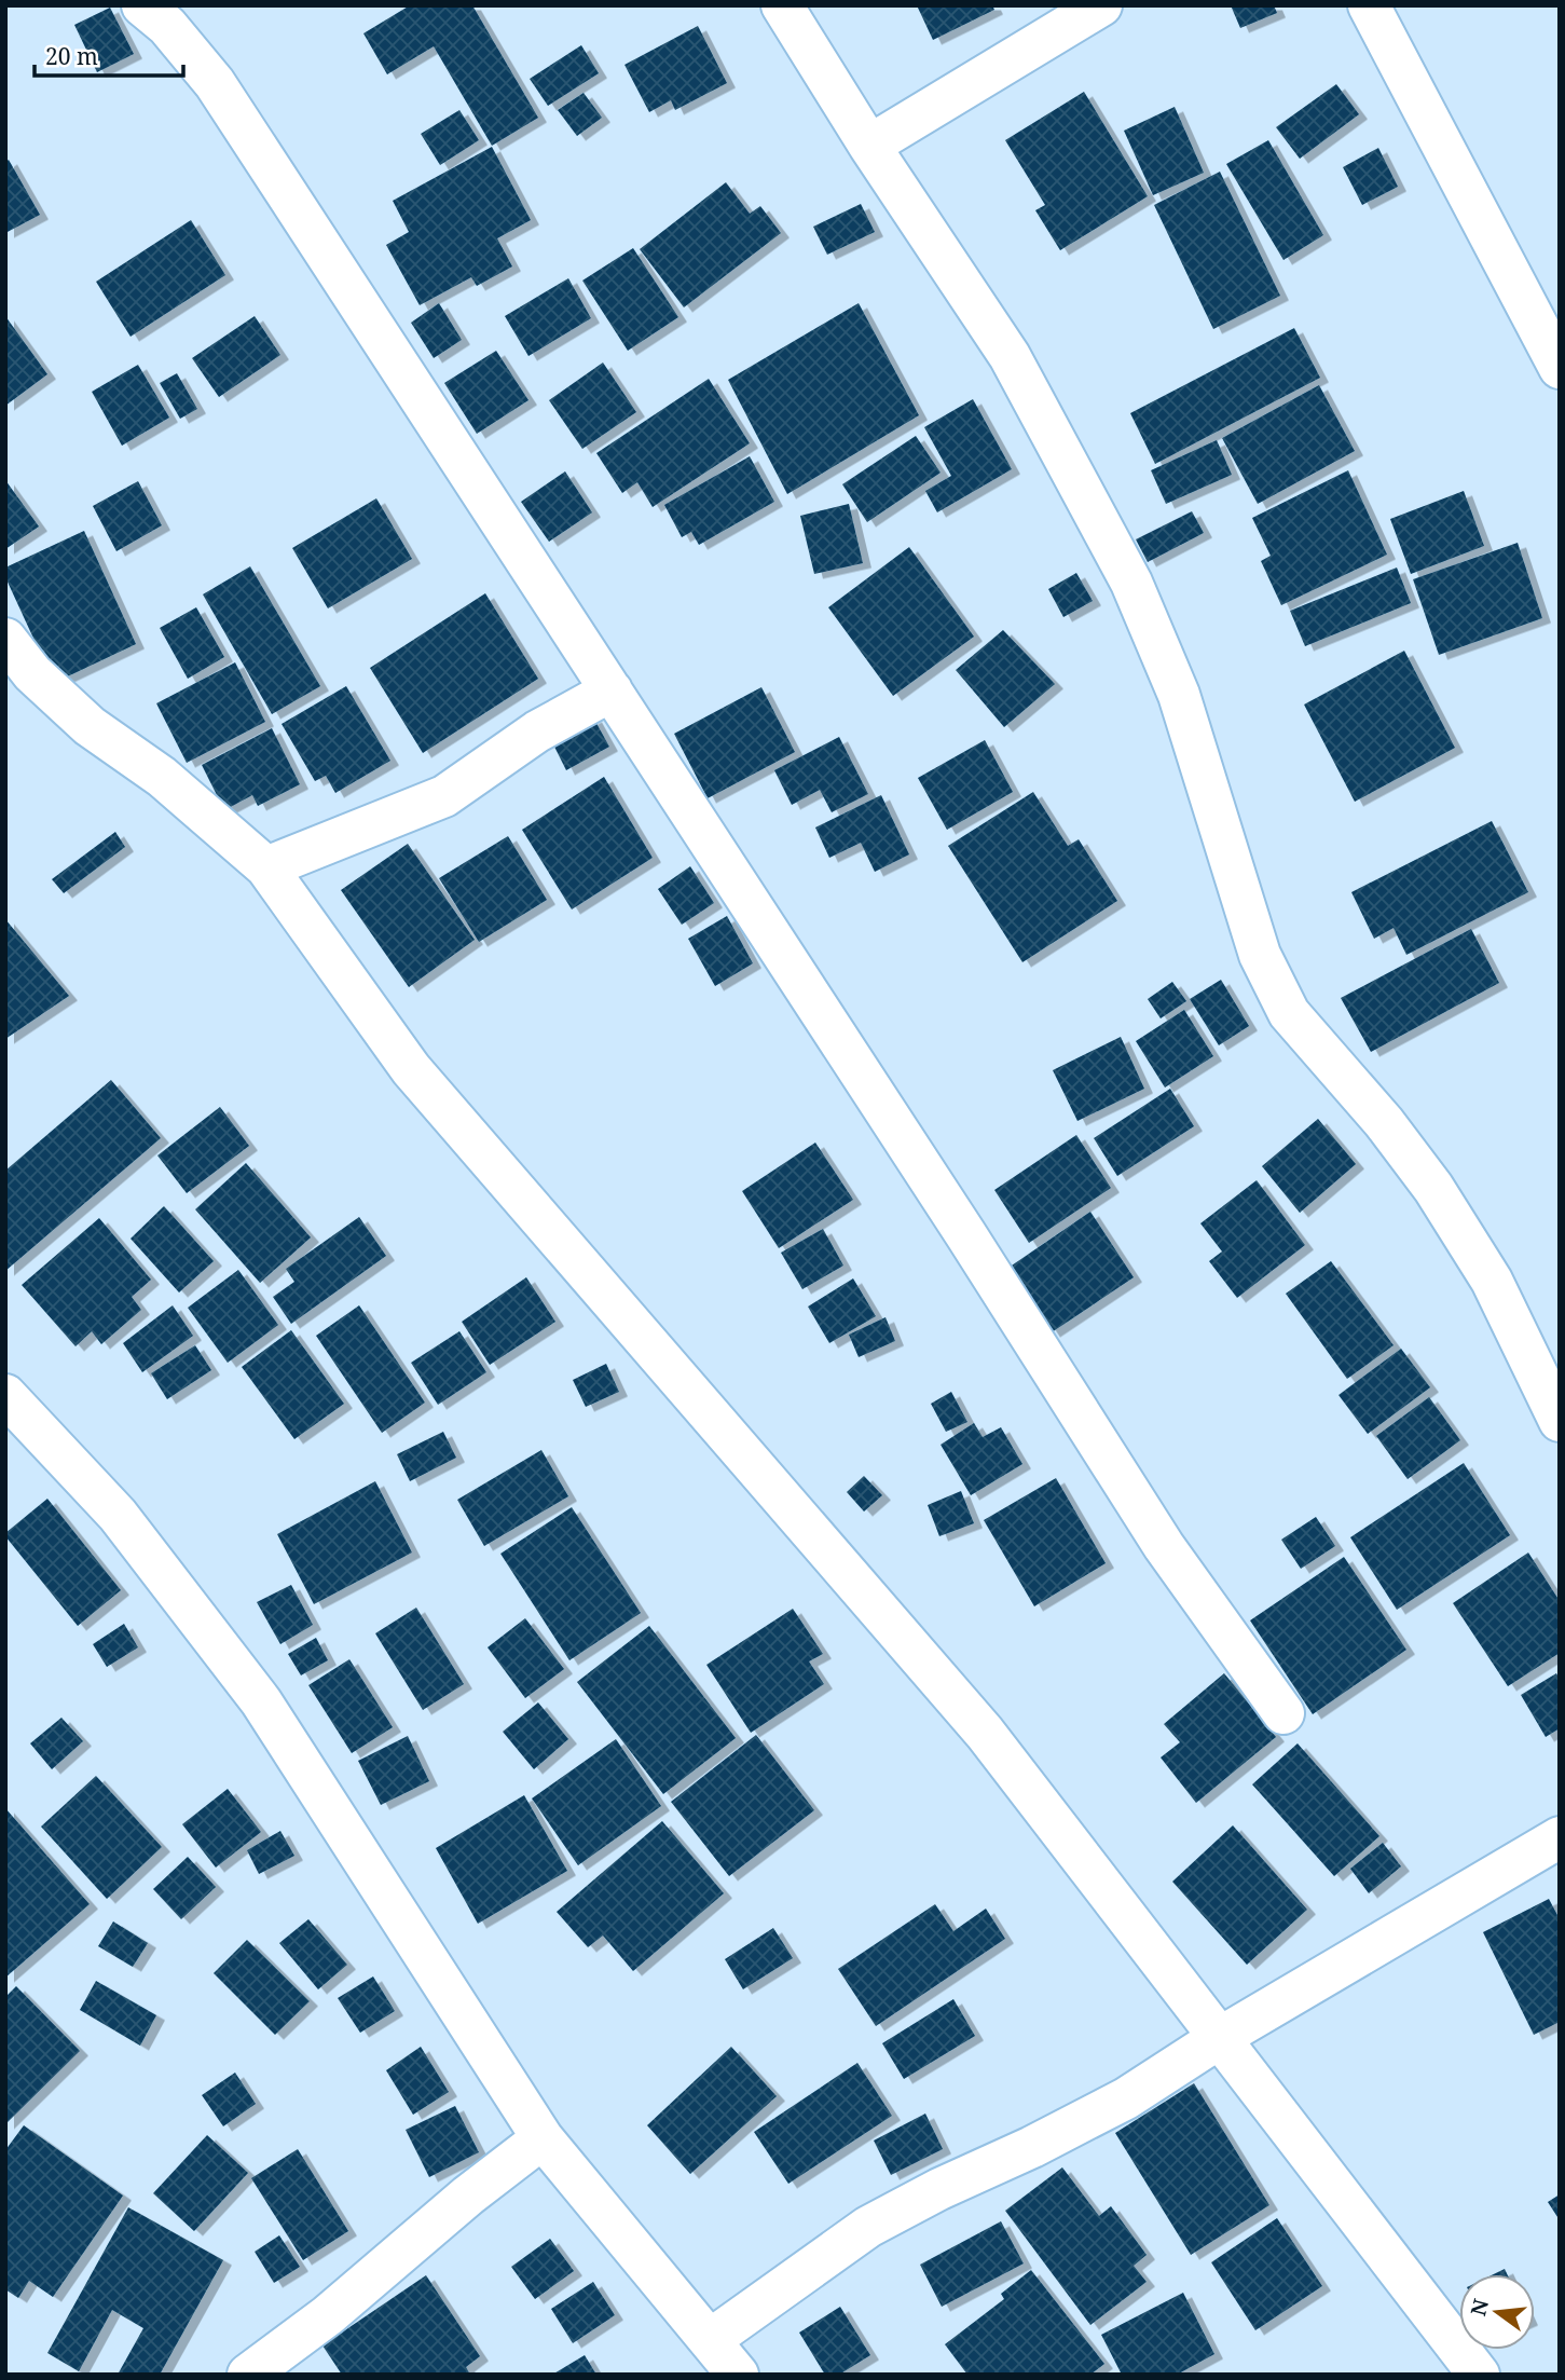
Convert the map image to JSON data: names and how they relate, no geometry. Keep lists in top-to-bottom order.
{
  "scale_bar": "20 m",
  "north": "left"
}
